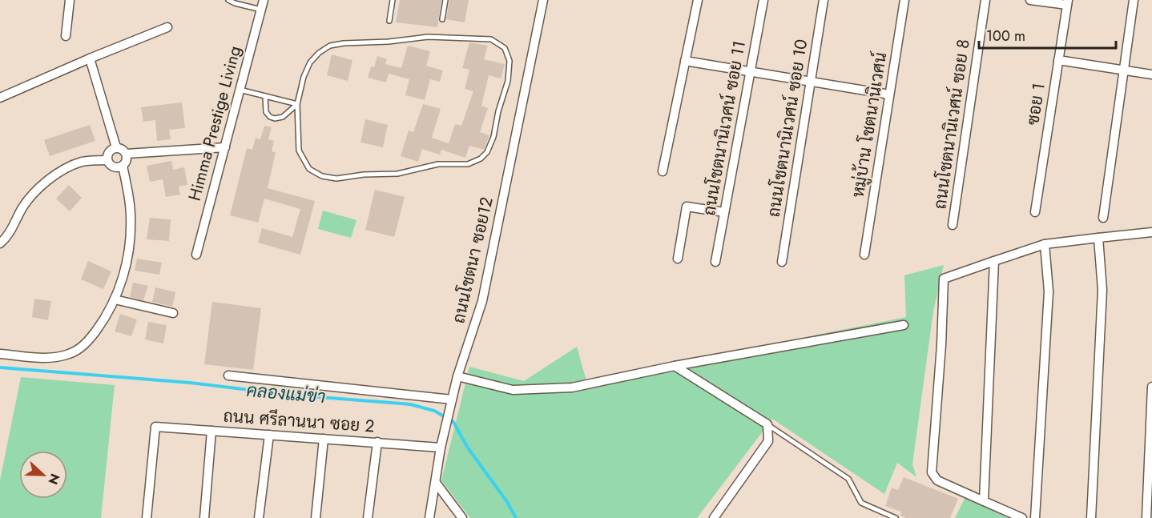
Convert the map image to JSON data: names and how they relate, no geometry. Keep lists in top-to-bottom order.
{
  "streets": {
    "street": [
      "ซอย 1",
      "Himma Prestige Living",
      "ถนนโชตนานิเวศน์ ซอย 8",
      "หมู่บ้าน โชตนานิเวศน์",
      "ถนนโชตนานิเวศน์ ซอย 11",
      "ถนนโชตนานิเวศน์ ซอย 10",
      "ถนนโชตนา ซอย12",
      "ถนน ศรีลานนา ซอย 2"
    ]
  },
  "crossings": [
    ["ถนนโชตนา ซอย12", "ถนน ศรีลานนา ซอย 2"]
  ],
  "water": ["คลองแม่ข่า"],
  "scale_bar": "100 m",
  "north": "right"
}
